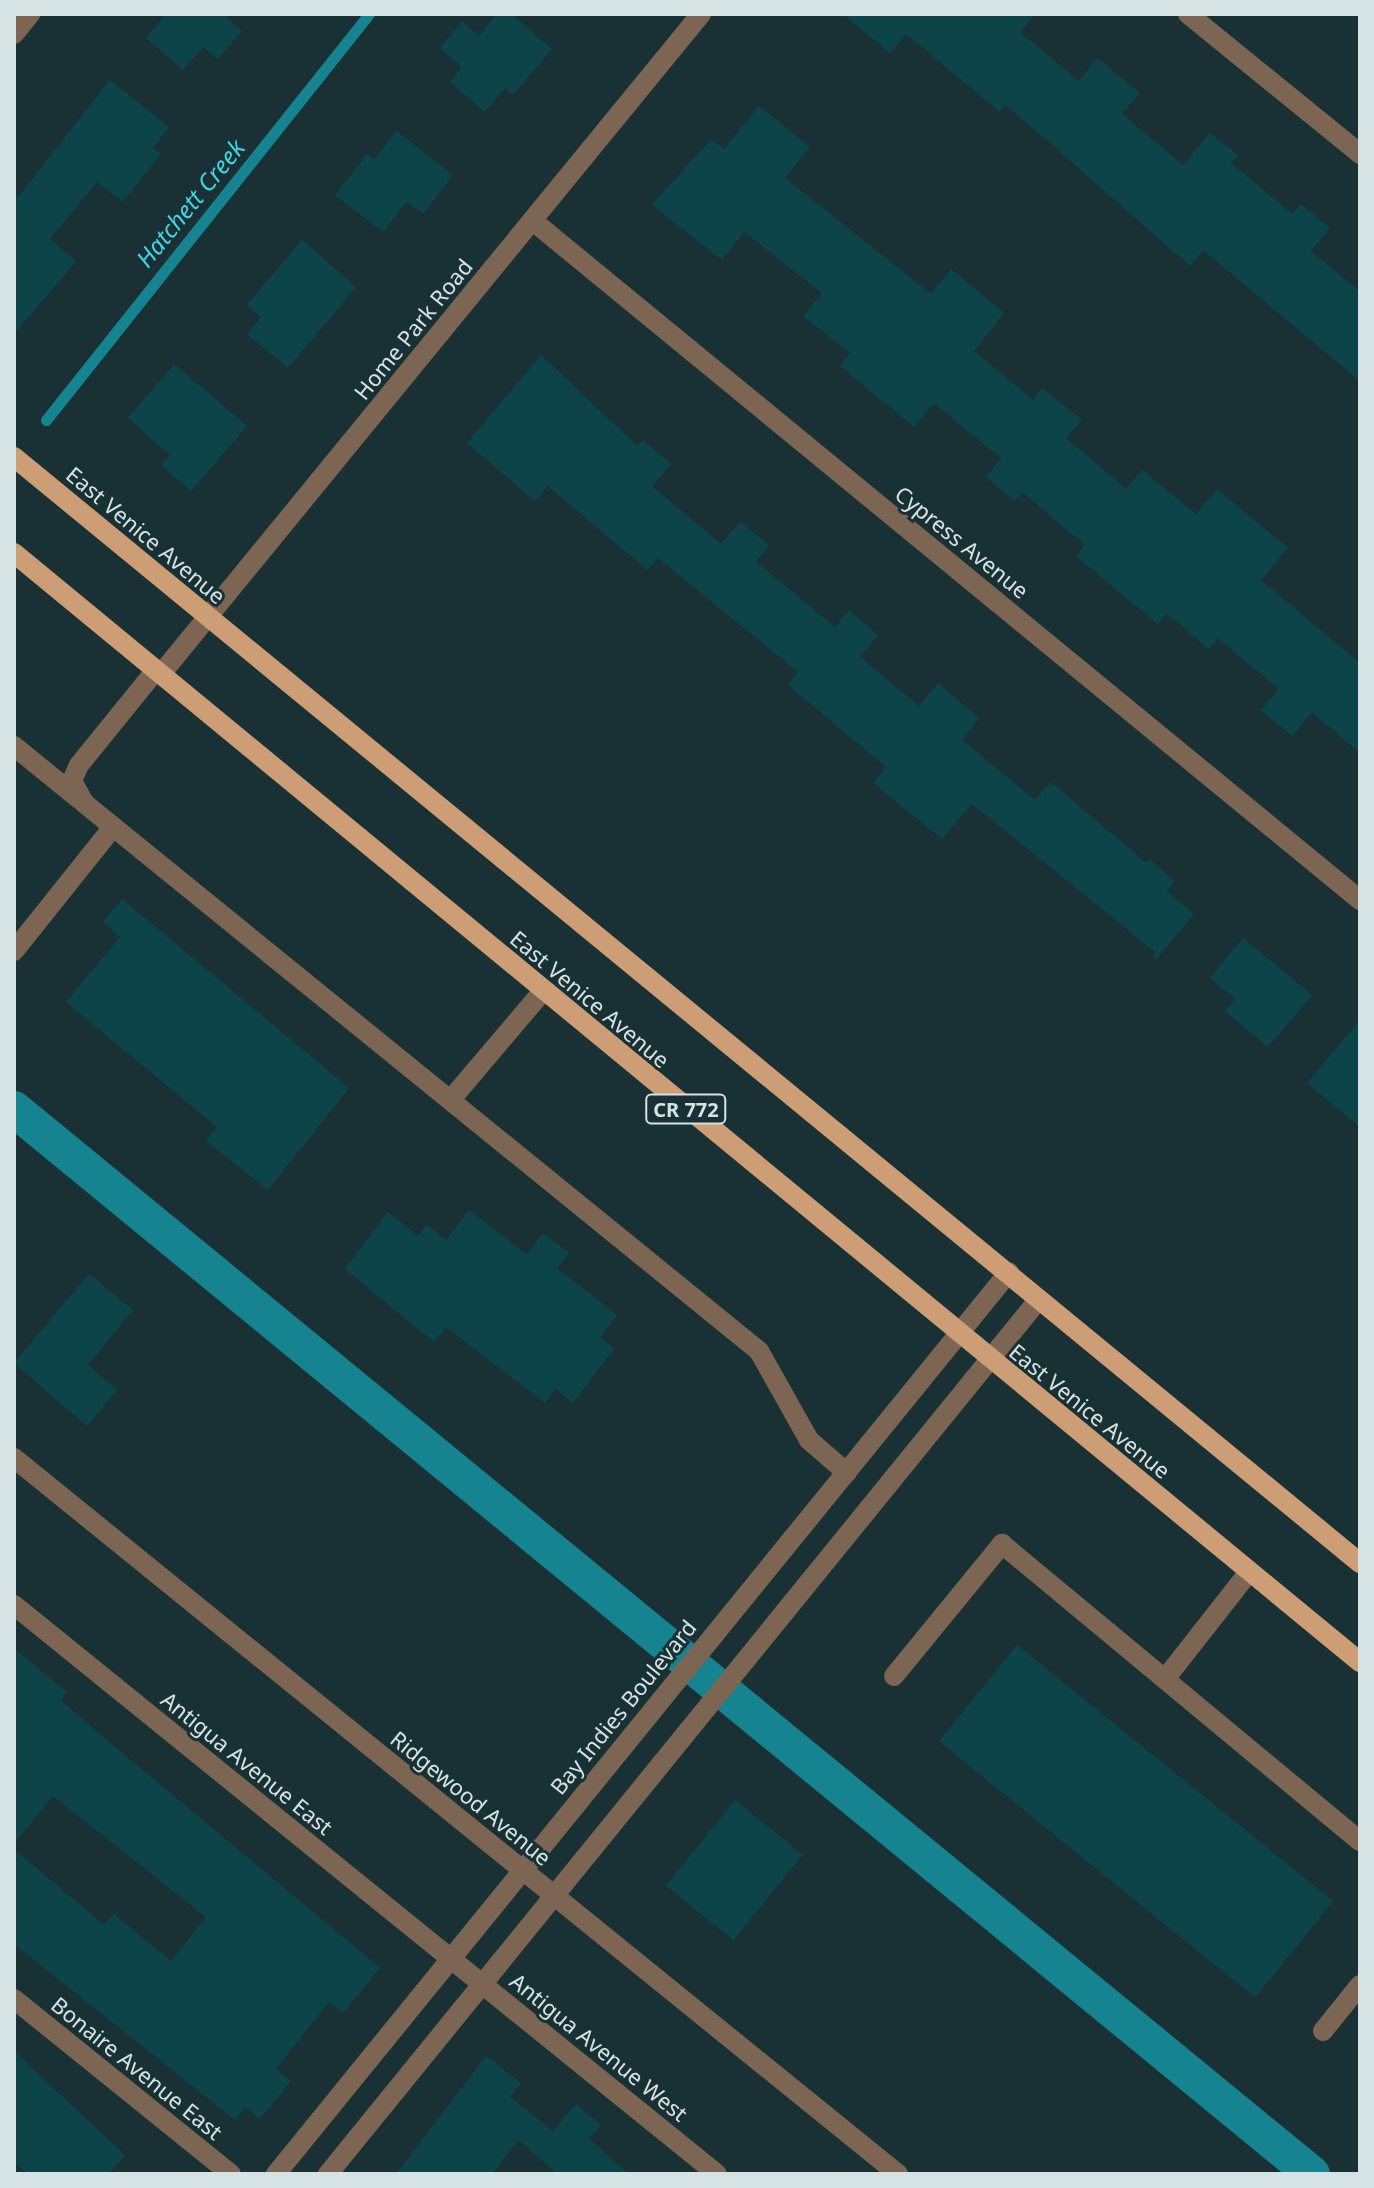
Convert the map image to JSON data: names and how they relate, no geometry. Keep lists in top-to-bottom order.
{
  "streets": {
    "main road": ["East Venice Avenue", "CR 772"],
    "street": [
      "Home Park Road",
      "Cypress Avenue",
      "Bay Indies Boulevard",
      "Antigua Avenue East",
      "Ridgewood Avenue",
      "Antigua Avenue West",
      "Bonaire Avenue East"
    ]
  },
  "crossings": [
    ["Home Park Road", "East Venice Avenue"],
    ["Home Park Road", "Cypress Avenue"],
    ["East Venice Avenue", "Bay Indies Boulevard"],
    ["Bay Indies Boulevard", "Antigua Avenue East"],
    ["Bay Indies Boulevard", "Ridgewood Avenue"],
    ["Bay Indies Boulevard", "Antigua Avenue West"],
    ["Antigua Avenue East", "Antigua Avenue West"]
  ],
  "water": ["Hatchett Creek"]
}
